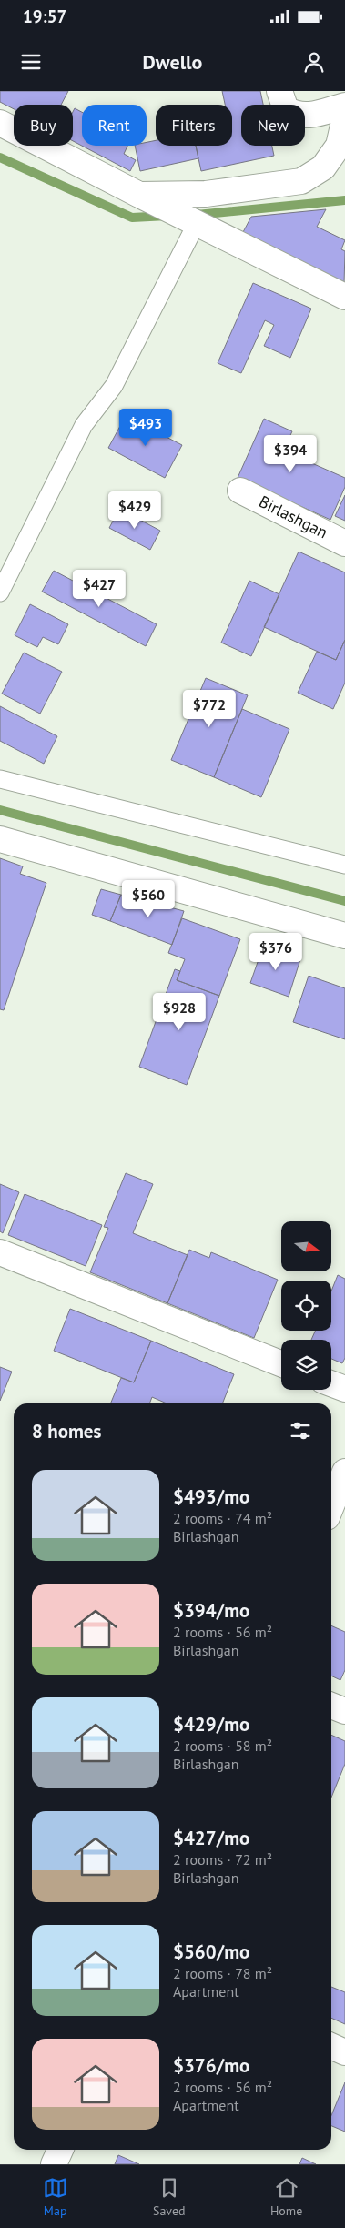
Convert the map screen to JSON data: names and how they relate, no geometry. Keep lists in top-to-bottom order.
{
  "streets": {
    "street": ["Birlashgan"]
  },
  "north": "right",
  "page": {
    "status": "19:57",
    "header": "Dwello",
    "chip": [
      "Buy",
      "Rent",
      "Filters",
      "New"
    ],
    "price": [
      "$493",
      "$394",
      "$429",
      "$427",
      "$772",
      "$560",
      "$376",
      "$928"
    ],
    "heading": "8 homes",
    "list": [
      {
        "name": "$493/mo",
        "note": "2 rooms · 74 m² · Birlashgan"
      },
      {
        "name": "$394/mo",
        "note": "2 rooms · 56 m² · Birlashgan"
      },
      {
        "name": "$429/mo",
        "note": "2 rooms · 58 m² · Birlashgan"
      },
      {
        "name": "$427/mo",
        "note": "2 rooms · 72 m² · Birlashgan"
      },
      {
        "name": "$560/mo",
        "note": "2 rooms · 78 m² · Apartment"
      },
      {
        "name": "$376/mo",
        "note": "2 rooms · 56 m² · Apartment"
      }
    ],
    "tabs": ["Map", "Saved", "Home"]
  }
}
